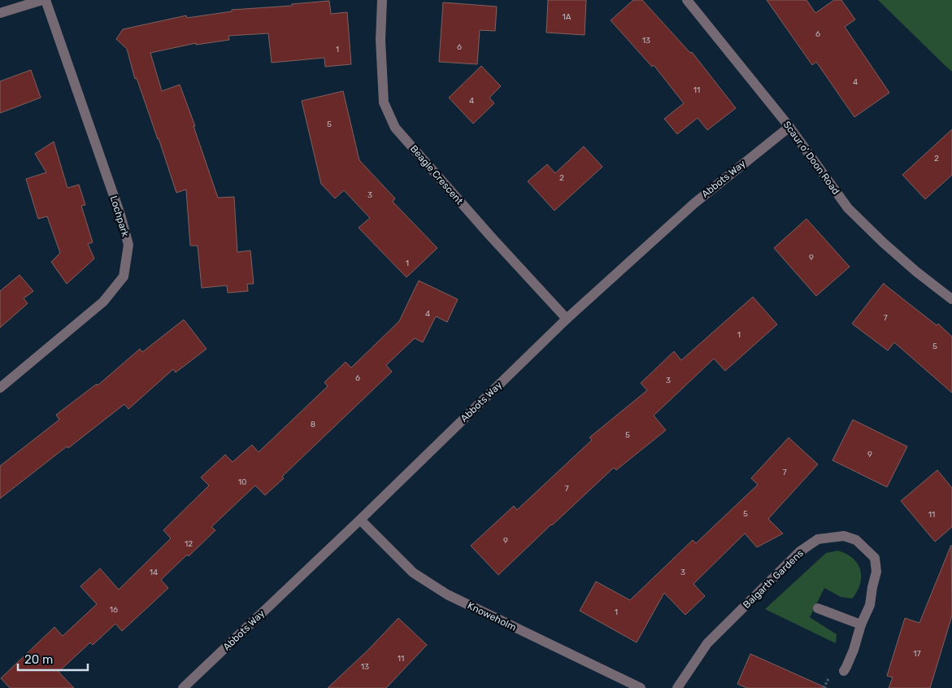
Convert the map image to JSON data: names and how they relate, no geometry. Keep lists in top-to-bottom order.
{
  "streets": {
    "street": [
      "Scaur o' Doon Road",
      "Beagle Crescent",
      "Abbots Way",
      "Lochpark",
      "Balgarth Gardens",
      "Knoweholm"
    ]
  },
  "crossings": [
    ["Scaur o' Doon Road", "Abbots Way"],
    ["Beagle Crescent", "Abbots Way"],
    ["Abbots Way", "Knoweholm"]
  ],
  "house_numbers": [
    "1A",
    "6",
    "13",
    "6",
    "1",
    "4",
    "11",
    "4",
    "5",
    "2",
    "2",
    "3",
    "9",
    "1",
    "4",
    "7",
    "1",
    "5",
    "6",
    "3",
    "8",
    "5",
    "9",
    "7",
    "10",
    "7",
    "5",
    "11",
    "9",
    "12",
    "14",
    "3",
    "16",
    "1",
    "17",
    "11",
    "13"
  ],
  "scale_bar": "20 m"
}
